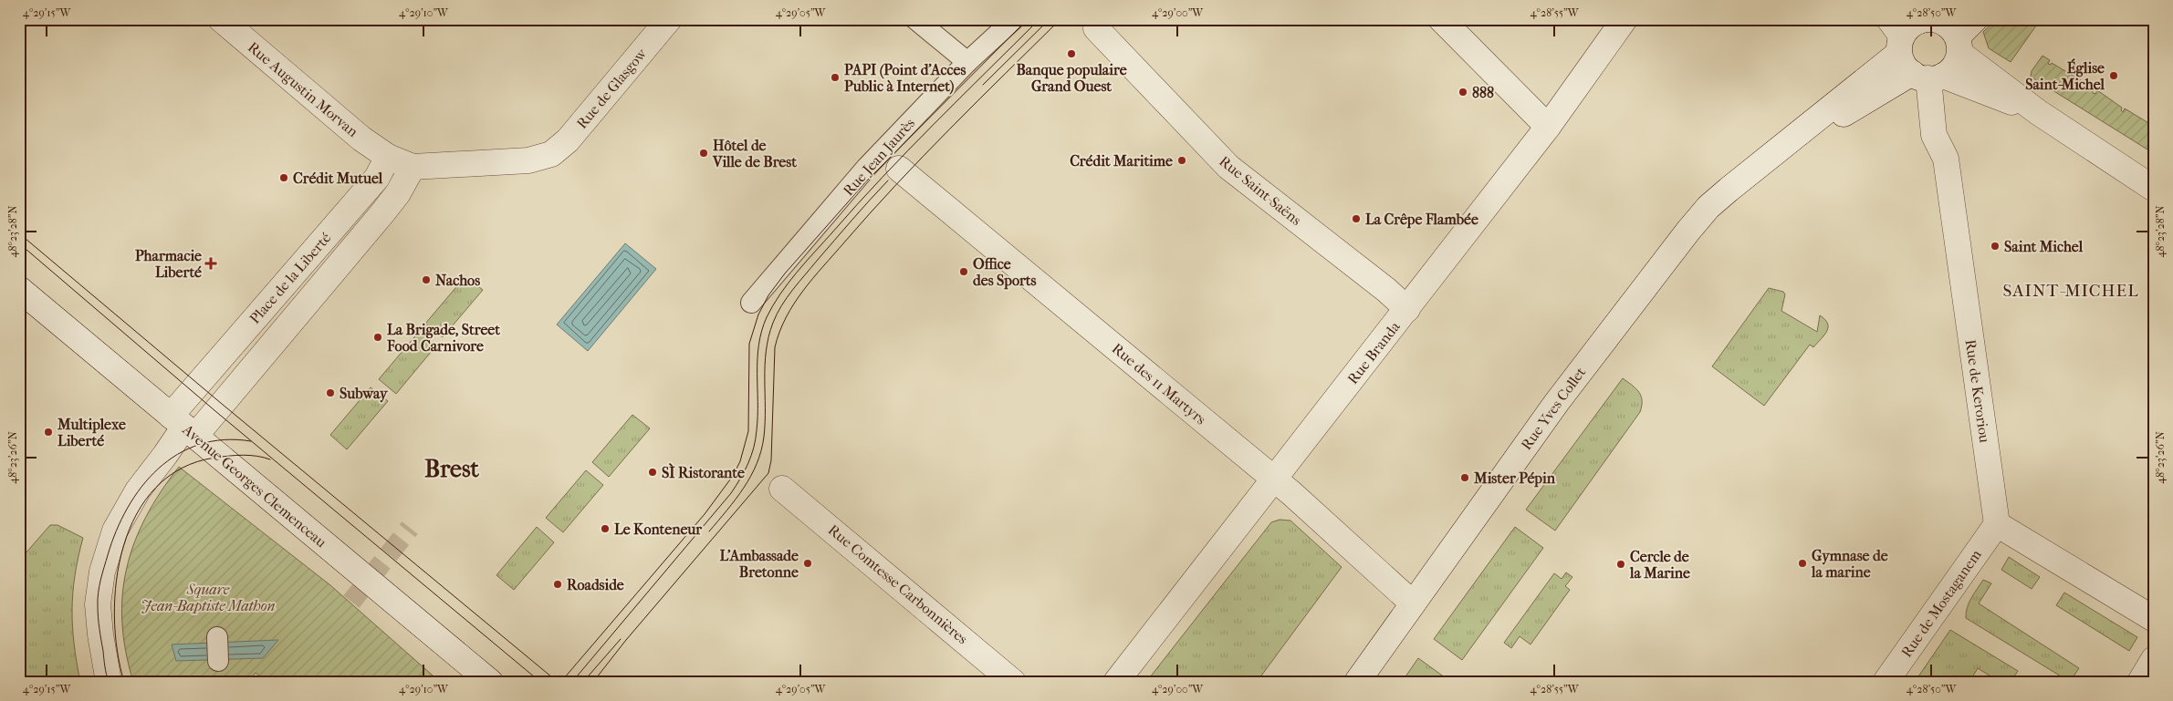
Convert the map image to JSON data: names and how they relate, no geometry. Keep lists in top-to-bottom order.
{
  "streets": {
    "street": [
      "Rue de Glasgow",
      "Rue Augustin Morvan",
      "Rue Jean Jaurès",
      "Rue Saint-Saëns",
      "Place de la Liberté",
      "Rue Branda",
      "Rue des 11 Martyrs",
      "Rue de Keroriou",
      "Rue Yves Collet",
      "Avenue Georges Clemenceau",
      "Rue Comtesse Carbonnières",
      "Rue de Mostaganem"
    ]
  },
  "crossings": [
    ["Rue de Glasgow", "Place de la Liberté"],
    ["Rue Augustin Morvan", "Place de la Liberté"],
    ["Rue Saint-Saëns", "Rue Branda"],
    ["Place de la Liberté", "Avenue Georges Clemenceau"],
    ["Rue Branda", "Rue des 11 Martyrs"],
    ["Rue des 11 Martyrs", "Rue Yves Collet"],
    ["Rue de Keroriou", "Rue Yves Collet"],
    ["Rue de Keroriou", "Rue de Mostaganem"]
  ],
  "districts": ["SAINT-MICHEL", "Brest"],
  "parks": ["Square Jean-Baptiste Mathon"],
  "places": {
    "other": [
      "Banque populaire Grand Ouest",
      "Église Saint-Michel",
      "PAPI (Point d'Acces Public à Internet)",
      "888",
      "Hôtel de Ville de Brest",
      "Crédit Maritime",
      "Crédit Mutuel",
      "La Crêpe Flambée",
      "Saint Michel",
      "Office des Sports",
      "Nachos",
      "La Brigade, Street Food Carnivore",
      "Subway",
      "Multiplexe Liberté",
      "SÌ Ristorante",
      "Mister Pépin",
      "Le Konteneur",
      "L'Ambassade Bretonne",
      "Gymnase de la marine",
      "Cercle de la Marine",
      "Roadside"
    ],
    "health": ["Pharmacie Liberté"]
  },
  "coordinates": [
    "4°29'15\"W",
    "4°29'10\"W",
    "4°29'05\"W",
    "4°29'00\"W",
    "4°28'55\"W",
    "4°28'50\"W",
    "48°23'28\"N",
    "48°23'26\"N"
  ]
}
